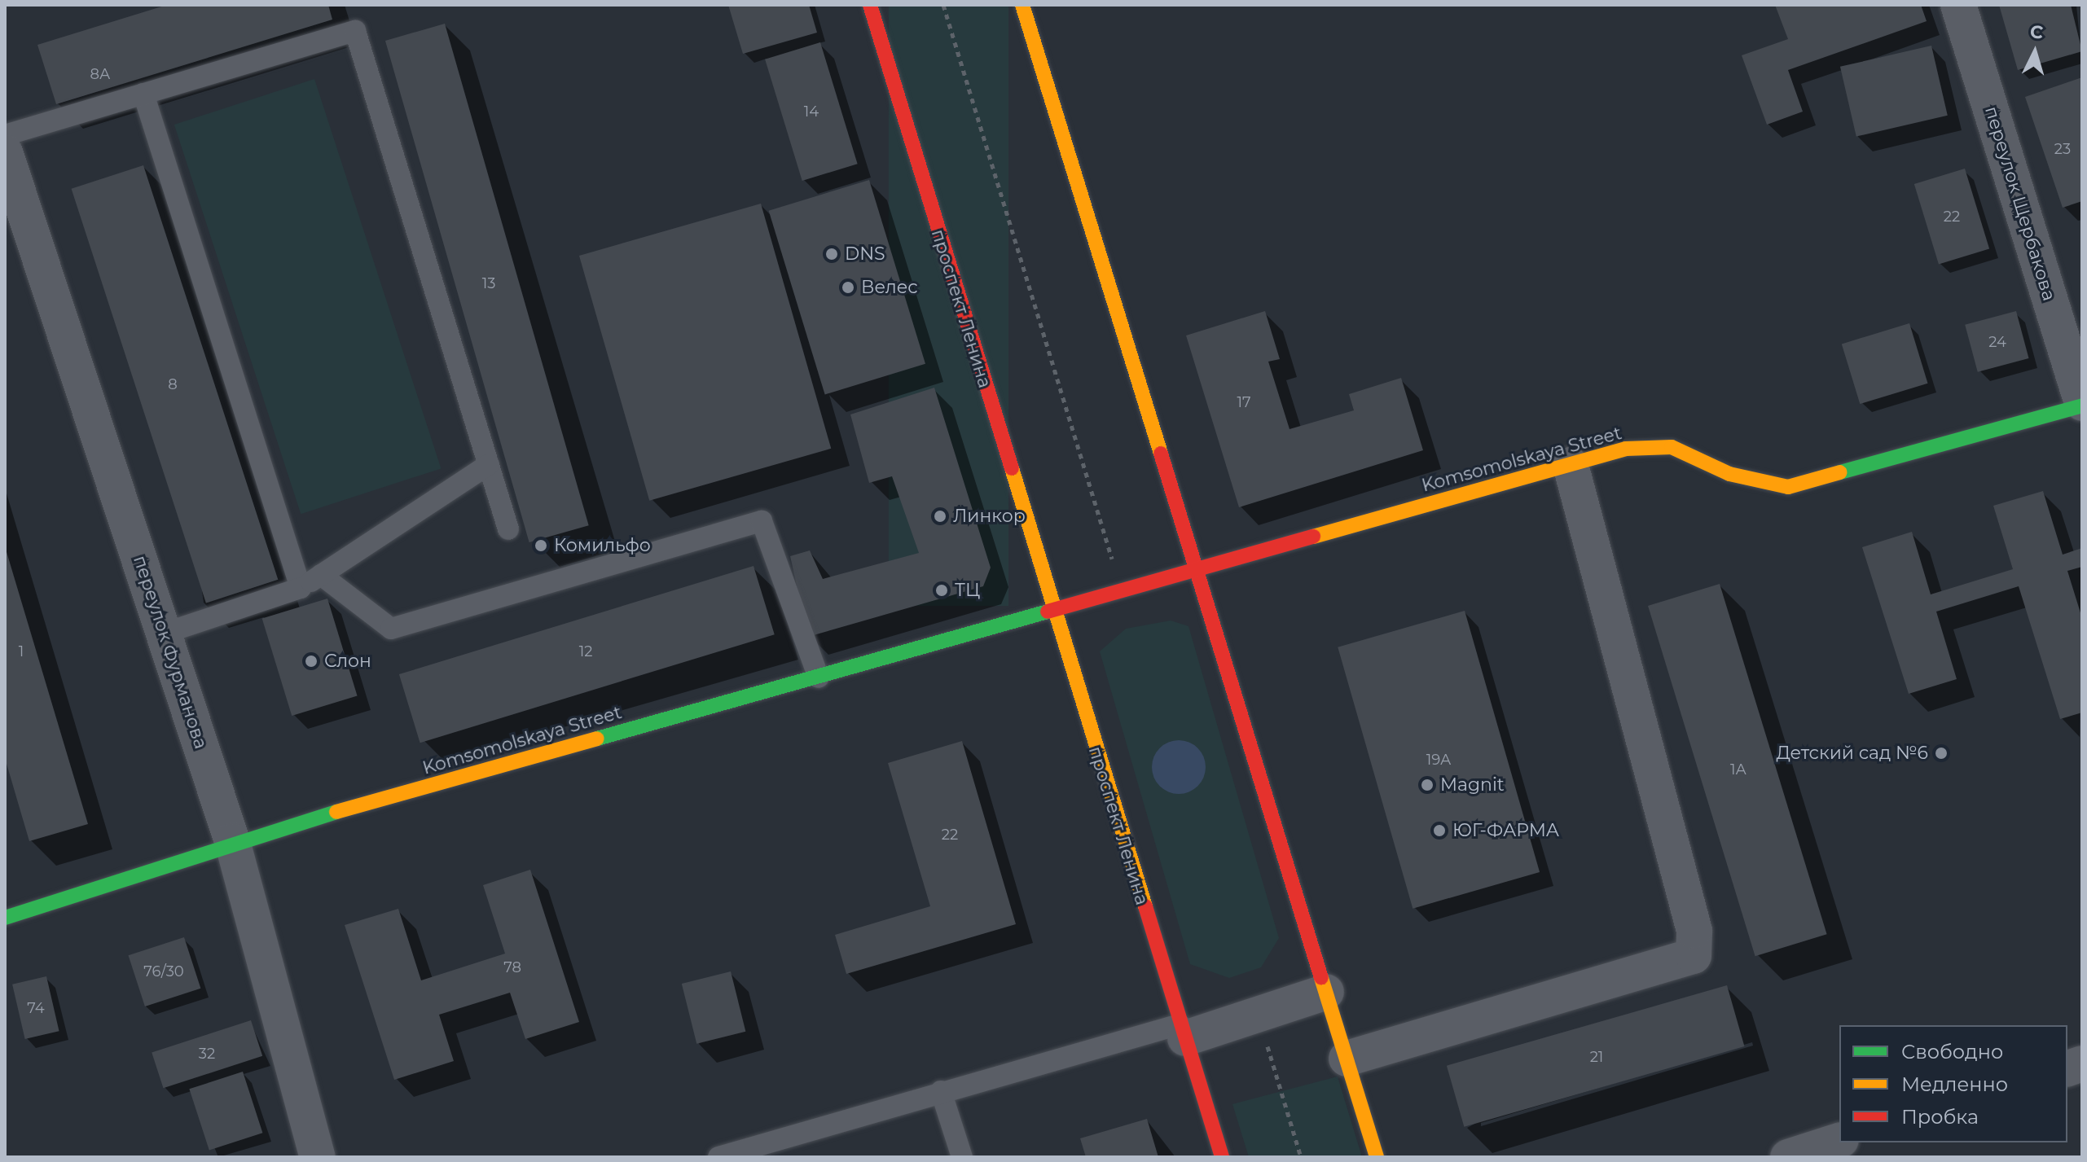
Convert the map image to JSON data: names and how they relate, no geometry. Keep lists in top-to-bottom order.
{
  "streets": {
    "street": [
      "переулок Щербакова",
      "проспект Ленина",
      "Komsomolskaya Street",
      "переулок Фурманова"
    ]
  },
  "crossings": [
    ["переулок Щербакова", "Komsomolskaya Street"],
    ["проспект Ленина", "Komsomolskaya Street"],
    ["Komsomolskaya Street", "переулок Фурманова"]
  ],
  "places": [
    "DNS",
    "Велес",
    "Линкор",
    "Комильфо",
    "ТЦ",
    "Слон",
    "Детский сад №6",
    "Magnit",
    "ЮГ-ФАРМА"
  ],
  "house_numbers": [
    "8А",
    "14",
    "23",
    "22",
    "13",
    "24",
    "8",
    "17",
    "1",
    "12",
    "19А",
    "1А",
    "22",
    "78",
    "76/30",
    "74",
    "32",
    "21"
  ],
  "legend": ["Свободно", "Медленно", "Пробка"],
  "north": "top"
}
